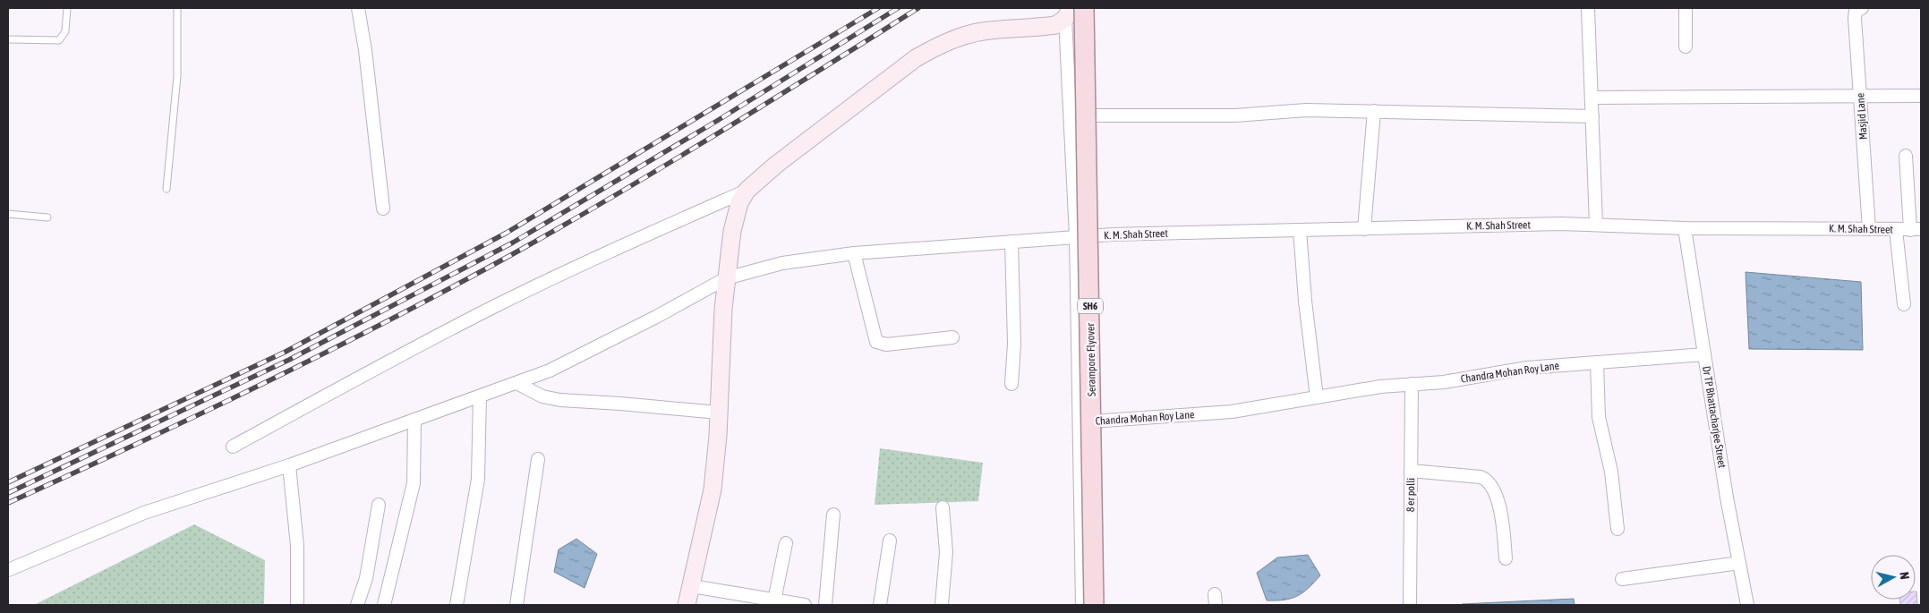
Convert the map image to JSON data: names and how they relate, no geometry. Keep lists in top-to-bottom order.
{
  "streets": {
    "main road": ["SH6", "Serampore Flyover"],
    "street": [
      "Masjid Lane",
      "K. M. Shah Street",
      "Chandra Mohan Roy Lane",
      "Dr TP Bhattacharjee Street",
      "8 er polli"
    ]
  },
  "crossings": [
    ["Masjid Lane", "K. M. Shah Street"],
    ["K. M. Shah Street", "Dr TP Bhattacharjee Street"],
    ["Chandra Mohan Roy Lane", "Dr TP Bhattacharjee Street"],
    ["Chandra Mohan Roy Lane", "8 er polli"]
  ],
  "north": "right"
}
